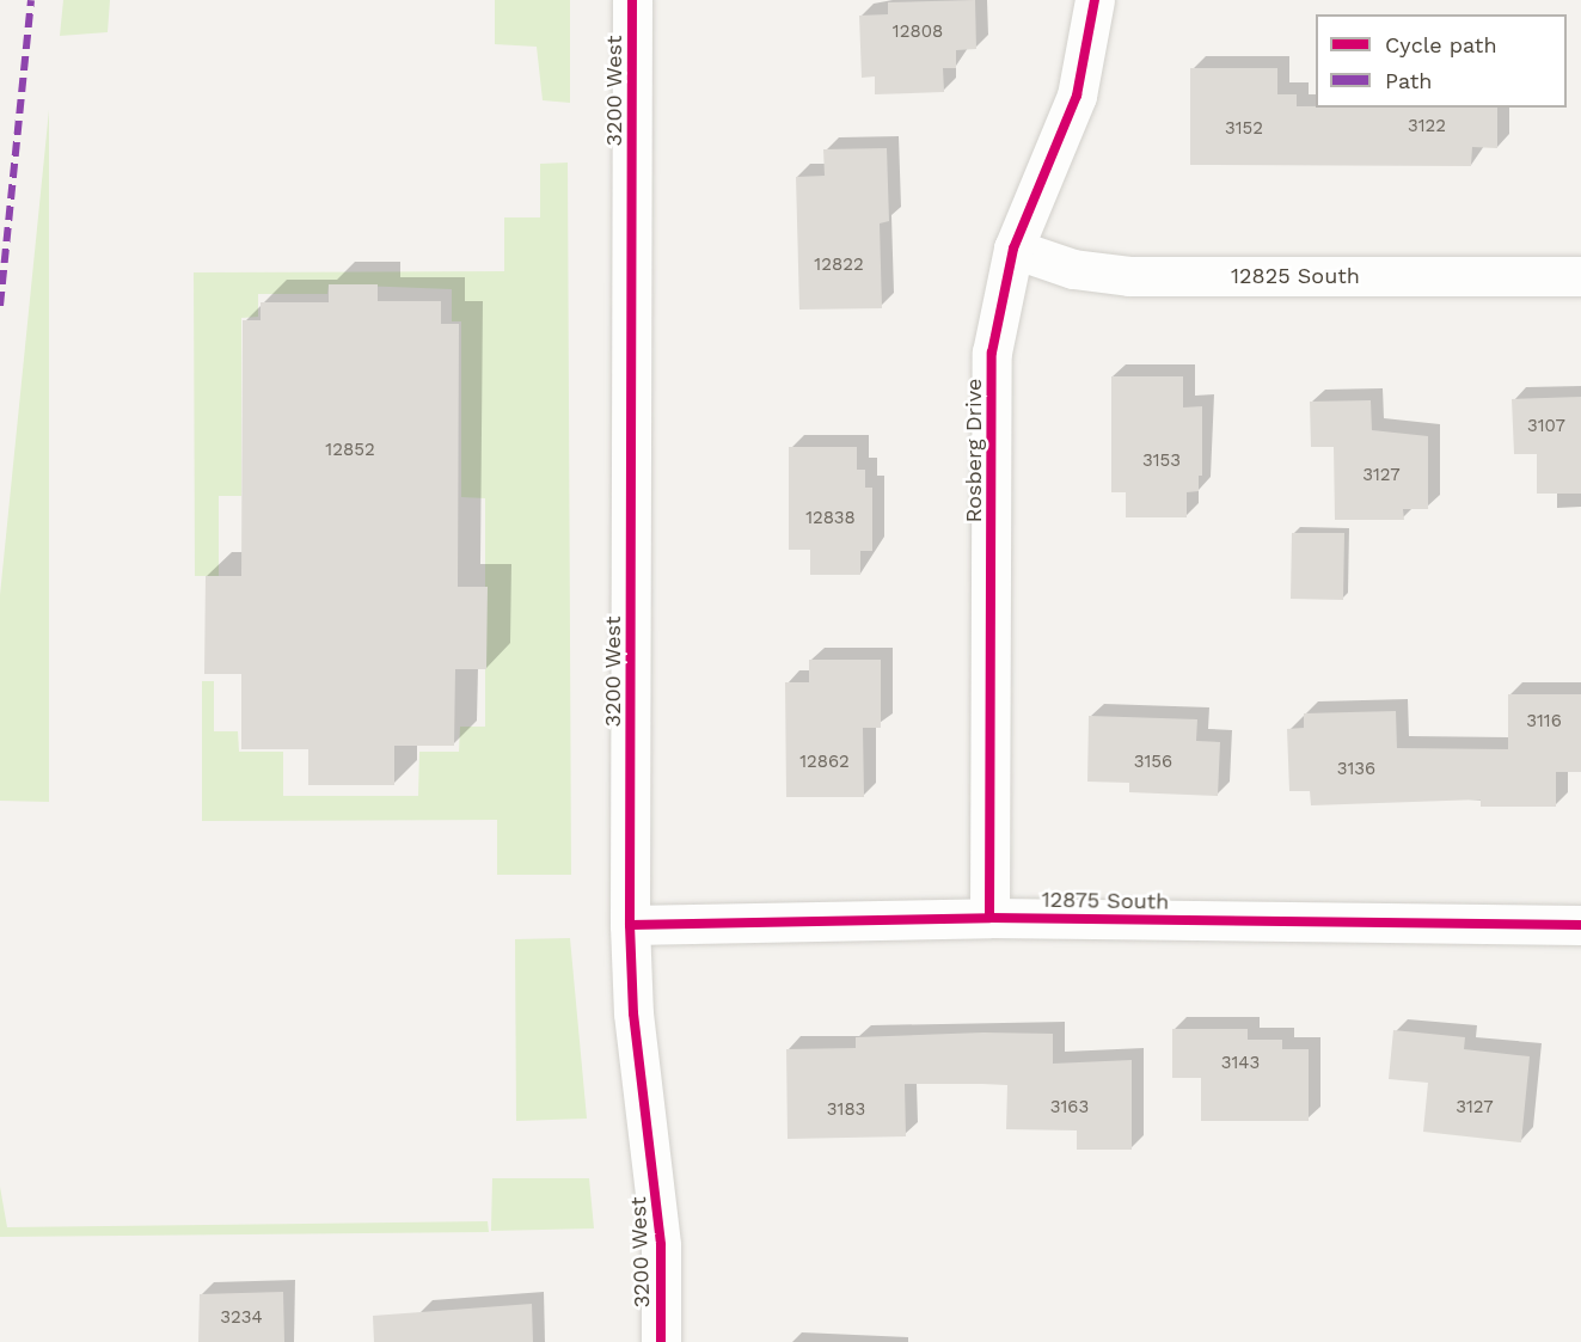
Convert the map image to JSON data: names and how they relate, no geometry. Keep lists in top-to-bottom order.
{
  "streets": {
    "street": [
      "3200 West",
      "12825 South",
      "Rosberg Drive",
      "12875 South"
    ]
  },
  "crossings": [
    ["3200 West", "12875 South"],
    ["12825 South", "Rosberg Drive"],
    ["Rosberg Drive", "12875 South"]
  ],
  "house_numbers": [
    "12808",
    "3122",
    "3152",
    "12822",
    "3107",
    "12852",
    "3153",
    "3127",
    "12838",
    "3116",
    "12862",
    "3156",
    "3136",
    "3143",
    "3163",
    "3127",
    "3183",
    "3234"
  ],
  "legend": ["Cycle path", "Path"]
}
